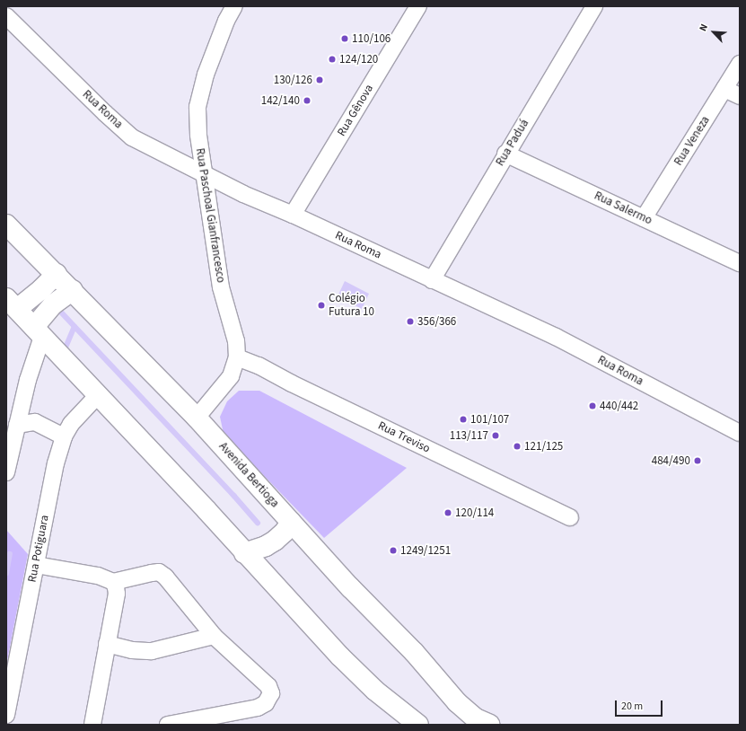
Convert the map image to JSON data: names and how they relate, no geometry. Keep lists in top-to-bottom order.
{
  "streets": {
    "street": [
      "Rua Roma",
      "Rua Gênova",
      "Rua Veneza",
      "Rua Paduá",
      "Rua Salermo",
      "Rua Paschoal Gianfrancesco",
      "Rua Treviso",
      "Avenida Bertioga",
      "Rua Potiguara"
    ]
  },
  "crossings": [
    ["Rua Roma", "Rua Gênova"],
    ["Rua Roma", "Rua Paduá"],
    ["Rua Roma", "Rua Paschoal Gianfrancesco"],
    ["Rua Veneza", "Rua Salermo"],
    ["Rua Paduá", "Rua Salermo"],
    ["Rua Paschoal Gianfrancesco", "Rua Treviso"],
    ["Rua Paschoal Gianfrancesco", "Avenida Bertioga"]
  ],
  "places": [
    "110/106",
    "124/120",
    "130/126",
    "142/140",
    "Colégio Futura 10",
    "356/366",
    "440/442",
    "101/107",
    "113/117",
    "121/125",
    "484/490",
    "120/114",
    "1249/1251"
  ],
  "scale_bar": "20 m",
  "north": "top left"
}
